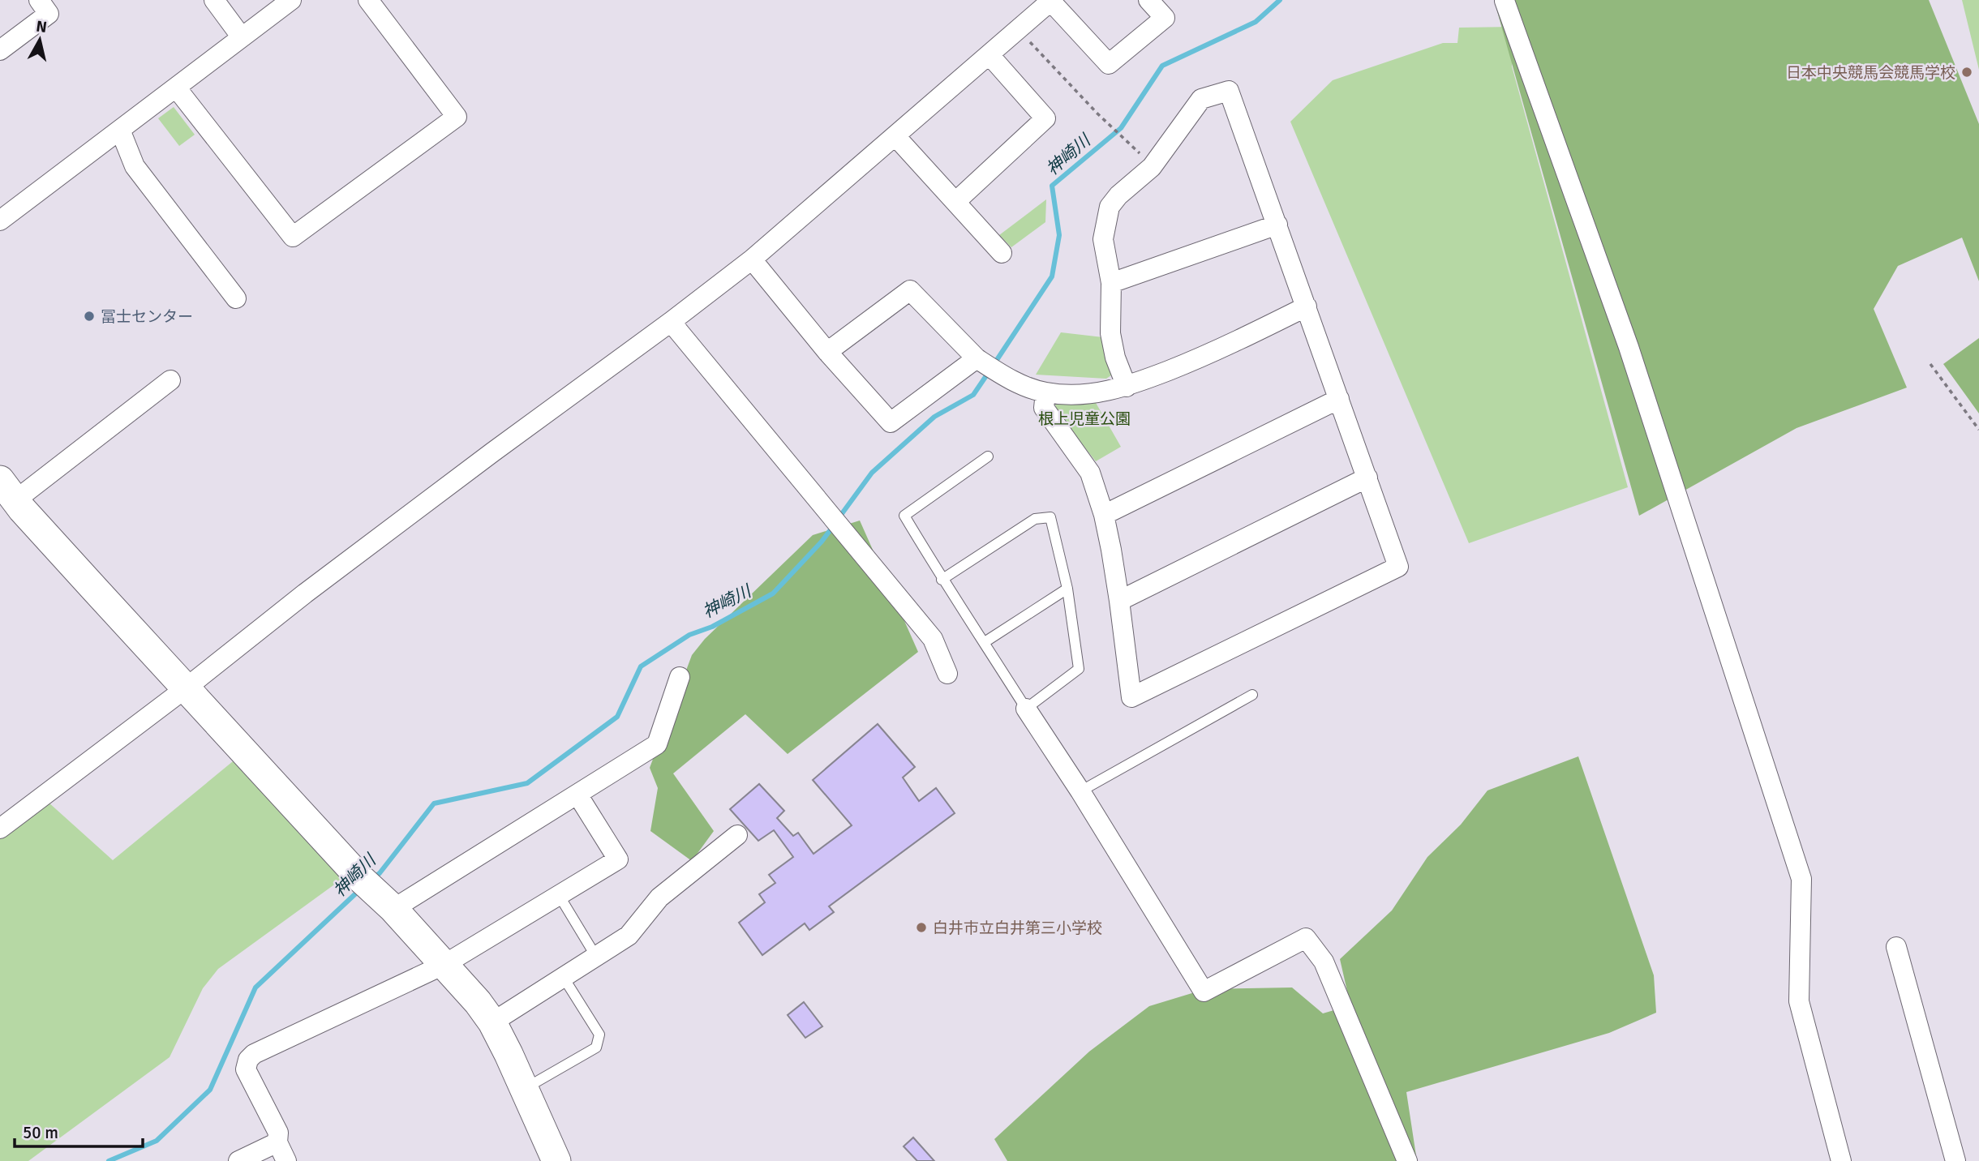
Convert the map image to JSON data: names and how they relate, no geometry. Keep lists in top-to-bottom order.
{
  "water": ["神崎川"],
  "parks": ["根上児童公園"],
  "places": ["日本中央競馬会競馬学校", "冨士センター", "白井市立白井第三小学校"],
  "scale_bar": "50 m",
  "north": "top"
}
